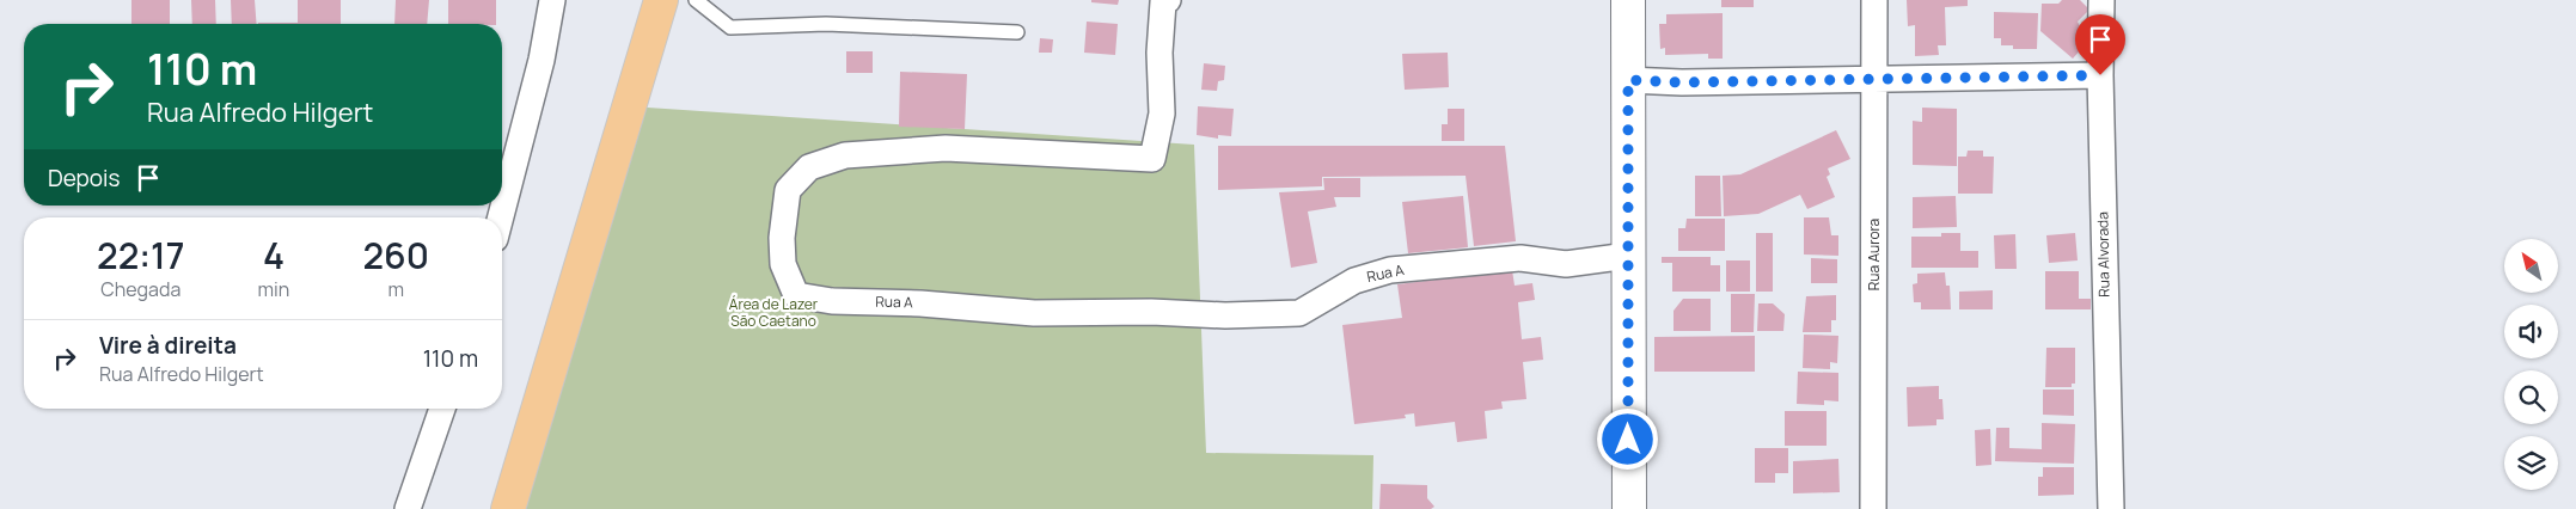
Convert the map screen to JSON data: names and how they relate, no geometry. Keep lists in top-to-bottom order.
{
  "streets": {
    "street": ["Rua Aurora", "Rua Alvorada", "Rua A"]
  },
  "parks": ["Área de Lazer São Caetano"],
  "north": "top left",
  "page": {
    "turn": ["110 m", "Rua Alfredo Hilgert"],
    "then": "Depois",
    "eta": [
      "22:17",
      "Chegada",
      "4",
      "min",
      "260",
      "m"
    ],
    "list": [
      {
        "name": "Vire à direita",
        "note": "Rua Alfredo Hilgert",
        "value": "110 m"
      }
    ]
  }
}
